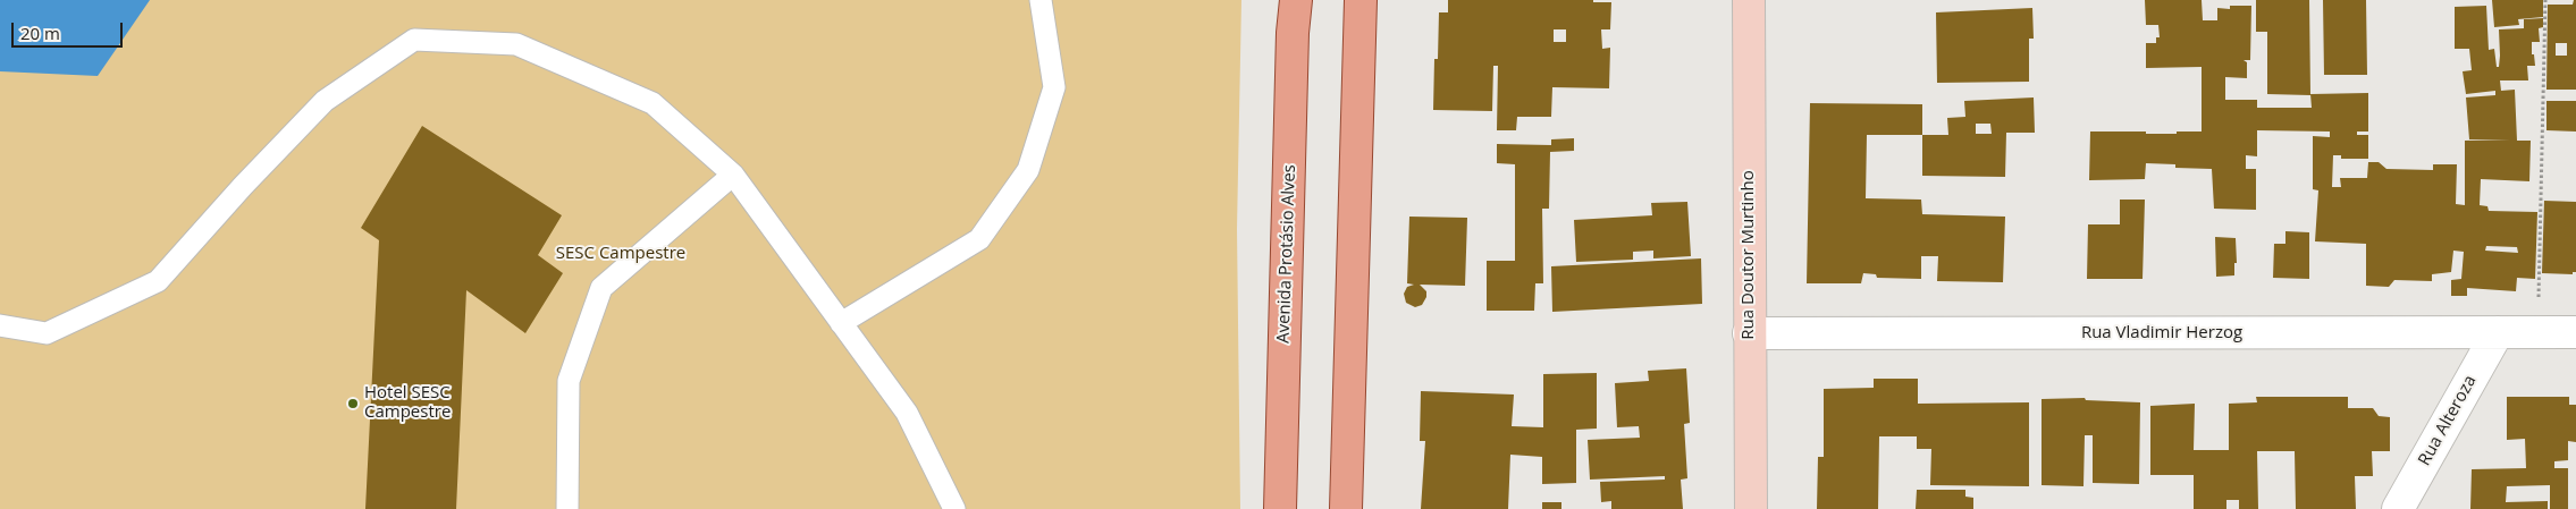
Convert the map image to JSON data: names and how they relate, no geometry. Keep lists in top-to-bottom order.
{
  "streets": {
    "main road": ["Avenida Protásio Alves"],
    "street": ["Rua Doutor Murtinho", "Rua Vladimir Herzog", "Rua Alteroza"]
  },
  "crossings": [
    ["Rua Doutor Murtinho", "Rua Vladimir Herzog"],
    ["Rua Vladimir Herzog", "Rua Alteroza"]
  ],
  "parks": ["SESC Campestre"],
  "places": ["Hotel SESC Campestre"],
  "scale_bar": "20 m"
}
